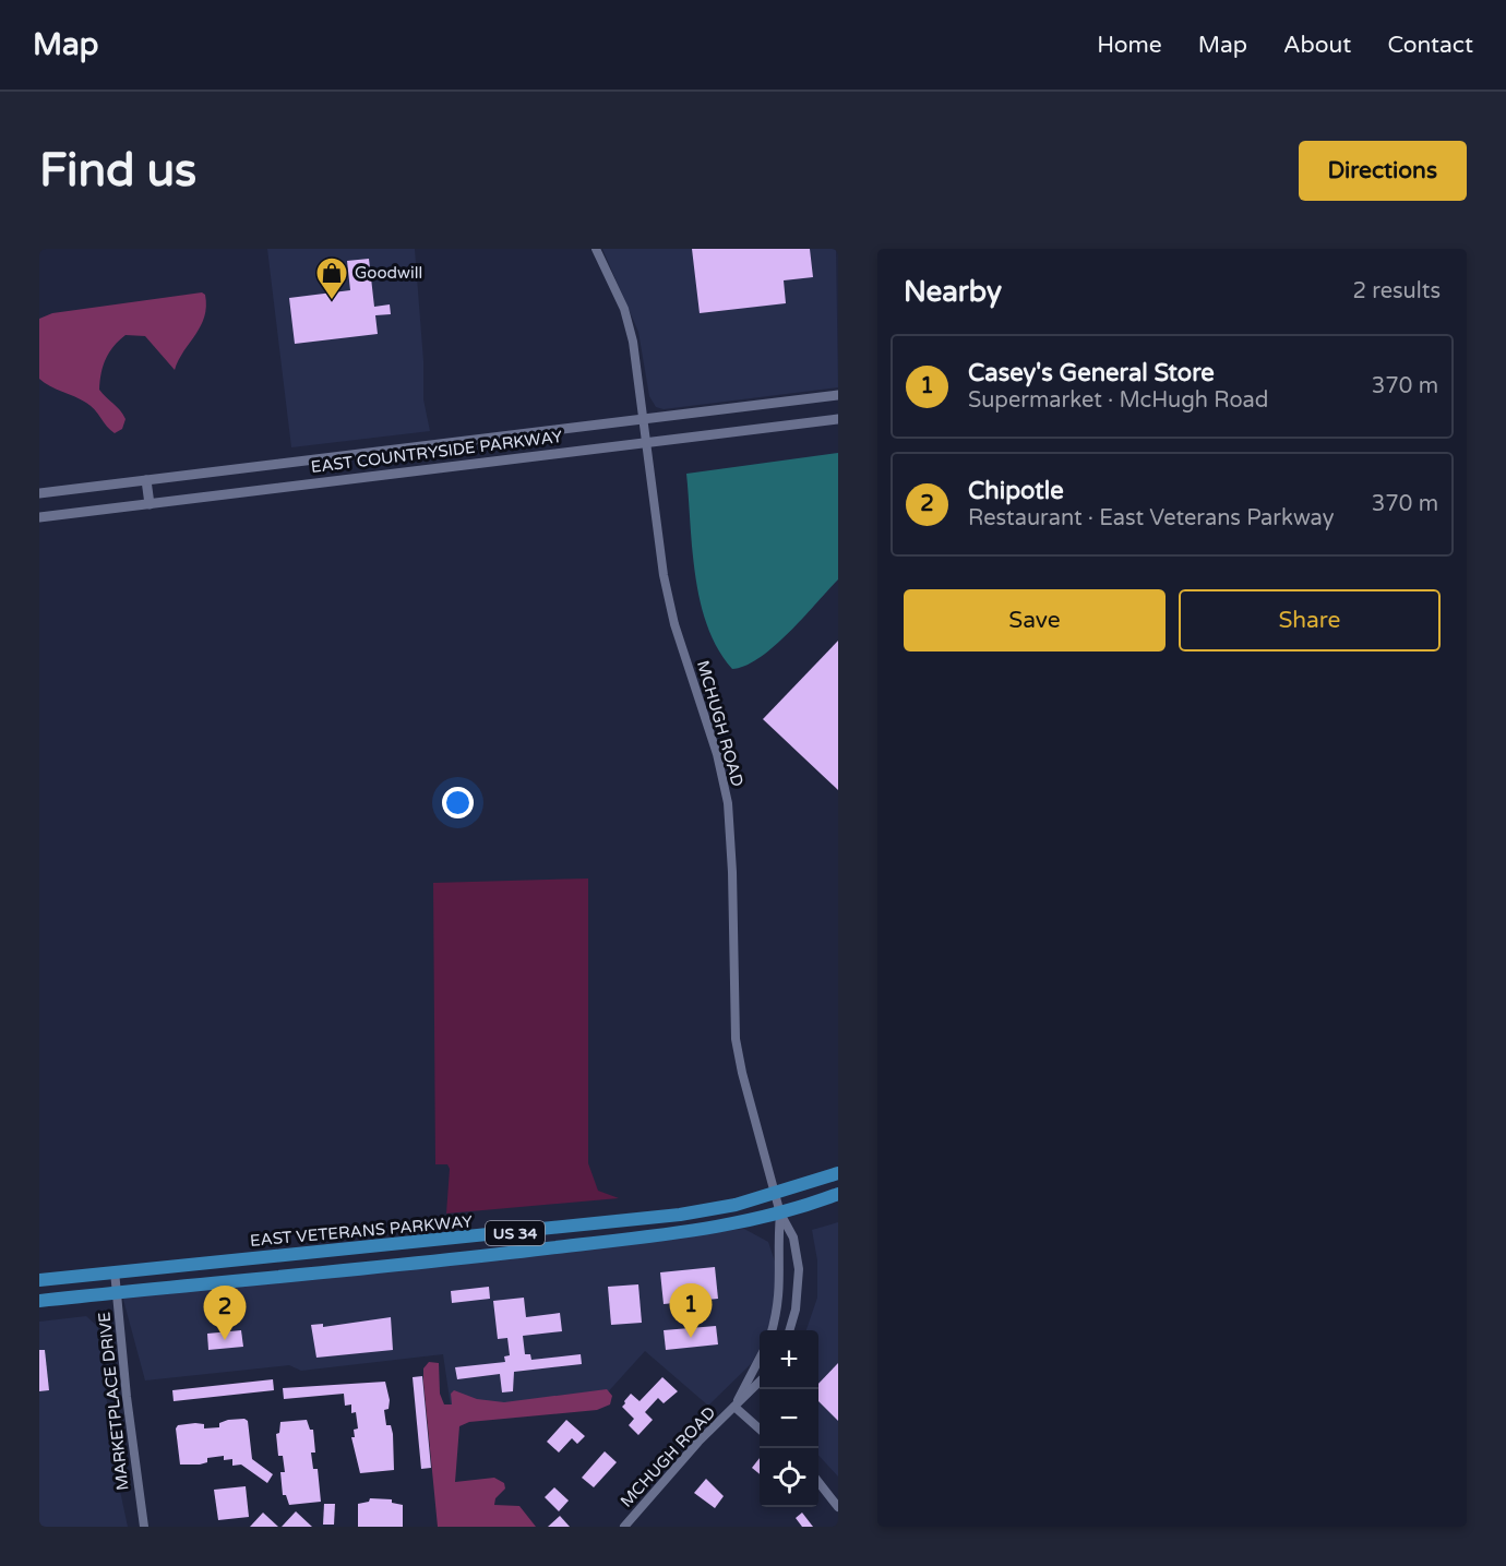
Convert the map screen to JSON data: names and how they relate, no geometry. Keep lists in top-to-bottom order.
{
  "streets": {
    "main road": ["EAST VETERANS PARKWAY", "US 34"],
    "street": ["EAST COUNTRYSIDE PARKWAY", "MCHUGH ROAD", "MARKETPLACE DRIVE"]
  },
  "crossings": [
    ["EAST COUNTRYSIDE PARKWAY", "MCHUGH ROAD"],
    ["MCHUGH ROAD", "EAST VETERANS PARKWAY"],
    ["MCHUGH ROAD", "US 34"],
    ["EAST VETERANS PARKWAY", "MARKETPLACE DRIVE"],
    ["US 34", "MARKETPLACE DRIVE"]
  ],
  "places": {
    "shop": ["Goodwill"]
  },
  "page": {
    "header": "Map",
    "nav": [
      "Home",
      "Map",
      "About",
      "Contact"
    ],
    "buttons": [
      "Directions",
      ["Save", "Share"]
    ],
    "title": "Find us",
    "heading": ["Nearby", "2 results"],
    "list": [
      {
        "mark": "1",
        "name": "Casey's General Store",
        "note": "Supermarket · McHugh Road",
        "value": "370 m"
      },
      {
        "mark": "2",
        "name": "Chipotle",
        "note": "Restaurant · East Veterans Parkway",
        "value": "370 m"
      }
    ],
    "pins": ["1", "2"],
    "map_buttons": ["+", "−"]
  }
}
